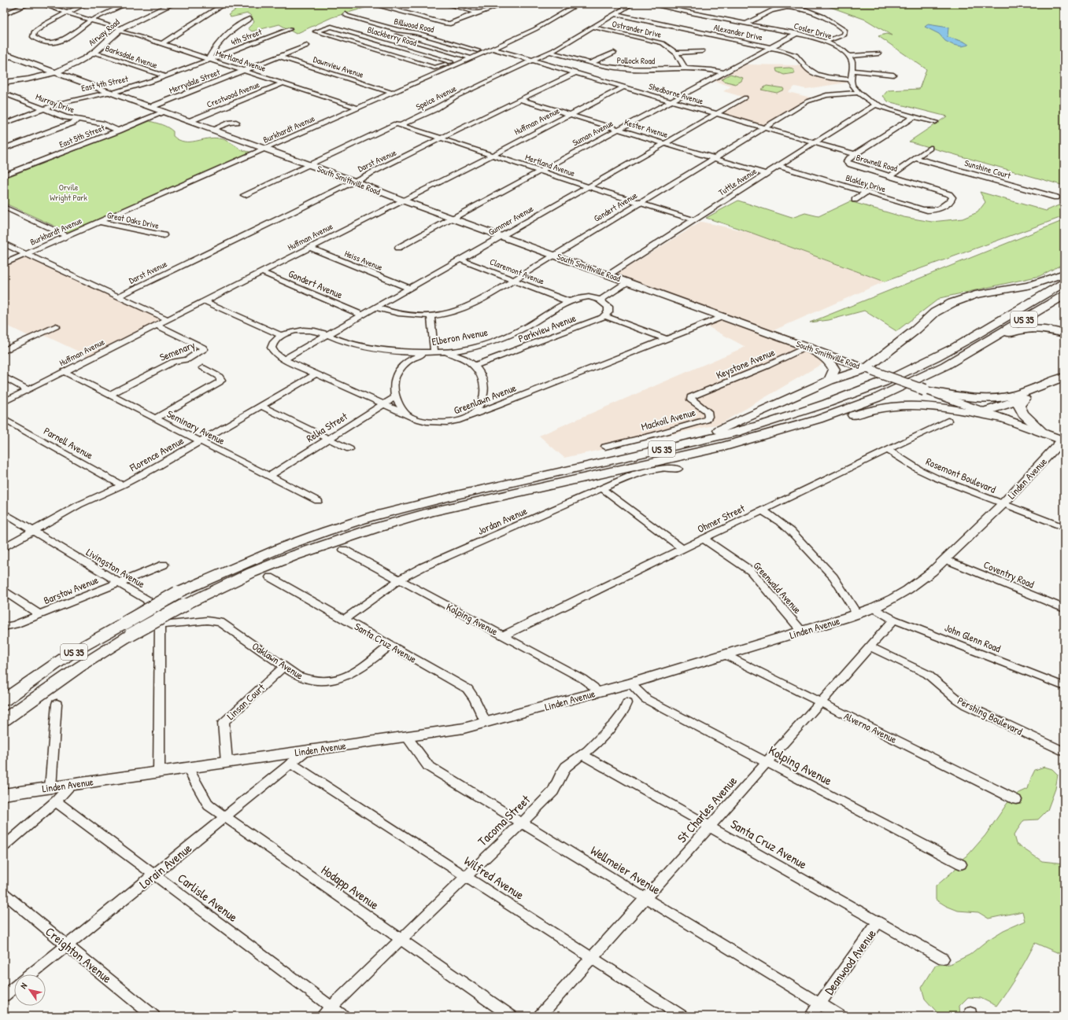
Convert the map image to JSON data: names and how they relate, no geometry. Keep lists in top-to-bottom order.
{
  "streets": {
    "highway": ["US 35"],
    "main road": ["Airway Road", "South Smithville Road", "Linden Avenue"],
    "street": [
      "Billwood Road",
      "Ostrander Drive",
      "Cosler Drive",
      "Alexander Drive",
      "Blackberry Road",
      "4th Street",
      "Barksdale Avenue",
      "Mertland Avenue",
      "Pollock Road",
      "Dawnview Avenue",
      "Merrydale Street",
      "East 4th Street",
      "Shedborne Avenue",
      "Crestwood Avenue",
      "Speice Avenue",
      "Murray Drive",
      "Huffman Avenue",
      "Kester Avenue",
      "Burkhardt Avenue",
      "Suman Avenue",
      "East 5th Street",
      "Darst Avenue",
      "Brownell Road",
      "Sunshine Court",
      "Tuttle Avenue",
      "Blakley Drive",
      "Gondert Avenue",
      "Great Oaks Drive",
      "Gummer Avenue",
      "Heiss Avenue",
      "Claremont Avenue",
      "Parkview Avenue",
      "Elberon Avenue",
      "Semenary",
      "Keystone Avenue",
      "Greenlawn Avenue",
      "Mackoil Avenue",
      "Seminary Avenue",
      "Relka Street",
      "Parnell Avenue",
      "Florence Avenue",
      "Rosemont Boulevard",
      "Ohmer Street",
      "Jordan Avenue",
      "Livingston Avenue",
      "Coventry Road",
      "Greenwald Avenue",
      "Barstow Avenue",
      "Kolping Avenue",
      "John Glenn Road",
      "Santa Cruz Avenue",
      "Oaklawn Avenue",
      "Linsan Court",
      "Pershing Boulevard",
      "Alverno Avenue",
      "St Charles Avenue",
      "Tacoma Street",
      "Lorain Avenue",
      "Wellmeier Avenue",
      "Wilfred Avenue",
      "Hodapp Avenue",
      "Carlisle Avenue",
      "Creighton Avenue",
      "Deanwood Avenue"
    ]
  },
  "crossings": [
    ["Ostrander Drive", "Pollock Road"],
    ["Ostrander Drive", "Speice Avenue"],
    ["Cosler Drive", "Suman Avenue"],
    ["Airway Road", "Barksdale Avenue"],
    ["Airway Road", "Mertland Avenue"],
    ["Airway Road", "South Smithville Road"],
    ["Alexander Drive", "Speice Avenue"],
    ["Alexander Drive", "Suman Avenue"],
    ["4th Street", "Mertland Avenue"],
    ["4th Street", "East 4th Street"],
    ["Barksdale Avenue", "East 4th Street"],
    ["Mertland Avenue", "Merrydale Street"],
    ["Mertland Avenue", "East 4th Street"],
    ["Mertland Avenue", "Crestwood Avenue"],
    ["Mertland Avenue", "Speice Avenue"],
    ["Mertland Avenue", "Huffman Avenue"],
    ["Mertland Avenue", "Burkhardt Avenue"],
    ["Mertland Avenue", "Suman Avenue"],
    ["Mertland Avenue", "Darst Avenue"],
    ["Mertland Avenue", "Tuttle Avenue"],
    ["Mertland Avenue", "Gondert Avenue"],
    ["Mertland Avenue", "Gummer Avenue"],
    ["Pollock Road", "Speice Avenue"],
    ["Pollock Road", "Suman Avenue"],
    ["Dawnview Avenue", "Merrydale Street"],
    ["Dawnview Avenue", "Burkhardt Avenue"],
    ["Merrydale Street", "South Smithville Road"],
    ["East 4th Street", "Murray Drive"],
    ["East 4th Street", "South Smithville Road"],
    ["Shedborne Avenue", "Speice Avenue"],
    ["Shedborne Avenue", "Huffman Avenue"],
    ["Shedborne Avenue", "Burkhardt Avenue"],
    ["Shedborne Avenue", "Suman Avenue"],
    ["Shedborne Avenue", "Darst Avenue"],
    ["Shedborne Avenue", "Brownell Road"],
    ["Shedborne Avenue", "Tuttle Avenue"],
    ["Shedborne Avenue", "Gondert Avenue"],
    ["Shedborne Avenue", "Gummer Avenue"],
    ["Crestwood Avenue", "South Smithville Road"],
    ["Speice Avenue", "South Smithville Road"],
    ["Murray Drive", "East 5th Street"],
    ["Huffman Avenue", "Kester Avenue"],
    ["Huffman Avenue", "South Smithville Road"],
    ["Huffman Avenue", "Gondert Avenue"],
    ["Huffman Avenue", "Heiss Avenue"],
    ["Huffman Avenue", "Semenary"],
    ["Huffman Avenue", "Seminary Avenue"],
    ["Kester Avenue", "Suman Avenue"],
    ["Kester Avenue", "Darst Avenue"],
    ["Kester Avenue", "Tuttle Avenue"],
    ["Kester Avenue", "Gondert Avenue"],
    ["Kester Avenue", "Gummer Avenue"],
    ["Burkhardt Avenue", "South Smithville Road"],
    ["Burkhardt Avenue", "Great Oaks Drive"],
    ["Suman Avenue", "South Smithville Road"],
    ["East 5th Street", "South Smithville Road"],
    ["Darst Avenue", "South Smithville Road"],
    ["Brownell Road", "Blakley Drive"],
    ["South Smithville Road", "Tuttle Avenue"],
    ["South Smithville Road", "Gondert Avenue"],
    ["South Smithville Road", "Gummer Avenue"],
    ["South Smithville Road", "Keystone Avenue"],
    ["South Smithville Road", "Greenlawn Avenue"],
    ["South Smithville Road", "Linden Avenue"],
    ["Tuttle Avenue", "Blakley Drive"],
    ["Gondert Avenue", "Gummer Avenue"],
    ["Gondert Avenue", "Claremont Avenue"],
    ["Gummer Avenue", "Heiss Avenue"],
    ["Gummer Avenue", "Claremont Avenue"],
    ["Gummer Avenue", "Elberon Avenue"],
    ["Gummer Avenue", "Greenlawn Avenue"],
    ["Claremont Avenue", "Elberon Avenue"],
    ["Parkview Avenue", "Elberon Avenue"],
    ["Parkview Avenue", "Greenlawn Avenue"],
    ["Parkview Avenue", "Relka Street"],
    ["Elberon Avenue", "Greenlawn Avenue"],
    ["Elberon Avenue", "Relka Street"],
    ["Semenary", "Seminary Avenue"],
    ["Keystone Avenue", "Mackoil Avenue"],
    ["Greenlawn Avenue", "Relka Street"],
    ["Greenlawn Avenue", "Florence Avenue"],
    ["Seminary Avenue", "Relka Street"],
    ["Seminary Avenue", "Florence Avenue"],
    ["Parnell Avenue", "Florence Avenue"],
    ["Florence Avenue", "Livingston Avenue"],
    ["Rosemont Boulevard", "Linden Avenue"],
    ["Rosemont Boulevard", "Ohmer Street"],
    ["Linden Avenue", "Livingston Avenue"],
    ["Linden Avenue", "Coventry Road"],
    ["Linden Avenue", "Greenwald Avenue"],
    ["Linden Avenue", "Kolping Avenue"],
    ["Linden Avenue", "John Glenn Road"],
    ["Linden Avenue", "Santa Cruz Avenue"],
    ["Linden Avenue", "Linsan Court"],
    ["Linden Avenue", "Alverno Avenue"],
    ["Linden Avenue", "Lorain Avenue"],
    ["Linden Avenue", "Wellmeier Avenue"],
    ["Linden Avenue", "Hodapp Avenue"],
    ["Ohmer Street", "Greenwald Avenue"],
    ["Ohmer Street", "Kolping Avenue"],
    ["Jordan Avenue", "Kolping Avenue"],
    ["Jordan Avenue", "Santa Cruz Avenue"],
    ["Livingston Avenue", "Barstow Avenue"],
    ["Livingston Avenue", "Oaklawn Avenue"],
    ["Kolping Avenue", "St Charles Avenue"],
    ["John Glenn Road", "St Charles Avenue"],
    ["Santa Cruz Avenue", "Oaklawn Avenue"],
    ["Santa Cruz Avenue", "St Charles Avenue"],
    ["Santa Cruz Avenue", "Tacoma Street"],
    ["Santa Cruz Avenue", "Deanwood Avenue"],
    ["Oaklawn Avenue", "Linsan Court"],
    ["Pershing Boulevard", "St Charles Avenue"],
    ["Alverno Avenue", "St Charles Avenue"],
    ["St Charles Avenue", "Wellmeier Avenue"],
    ["St Charles Avenue", "Wilfred Avenue"],
    ["Tacoma Street", "Wellmeier Avenue"],
    ["Tacoma Street", "Wilfred Avenue"],
    ["Tacoma Street", "Hodapp Avenue"],
    ["Tacoma Street", "Carlisle Avenue"],
    ["Lorain Avenue", "Wilfred Avenue"],
    ["Lorain Avenue", "Hodapp Avenue"],
    ["Lorain Avenue", "Carlisle Avenue"],
    ["Lorain Avenue", "Creighton Avenue"],
    ["Wellmeier Avenue", "Deanwood Avenue"]
  ],
  "parks": ["Orvile Wright Park"],
  "north": "top left"
}
